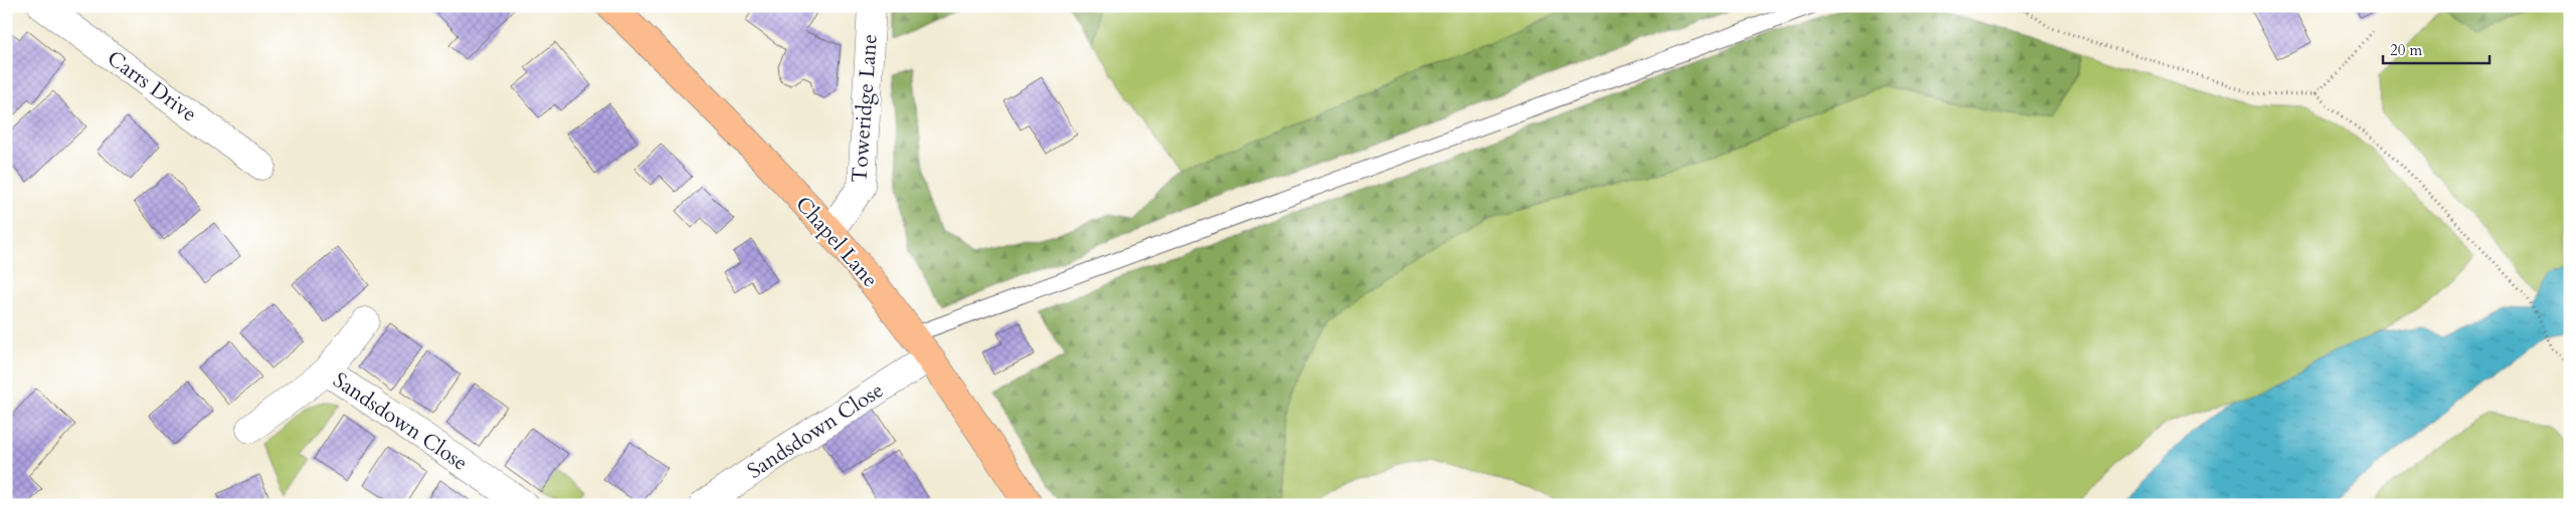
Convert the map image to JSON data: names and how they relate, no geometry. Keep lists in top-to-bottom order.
{
  "streets": {
    "highway": ["Chapel Lane"],
    "street": ["Carrs Drive", "Toweridge Lane", "Sandsdown Close"]
  },
  "crossings": [
    ["Toweridge Lane", "Chapel Lane"],
    ["Chapel Lane", "Sandsdown Close"]
  ],
  "scale_bar": "20 m"
}
